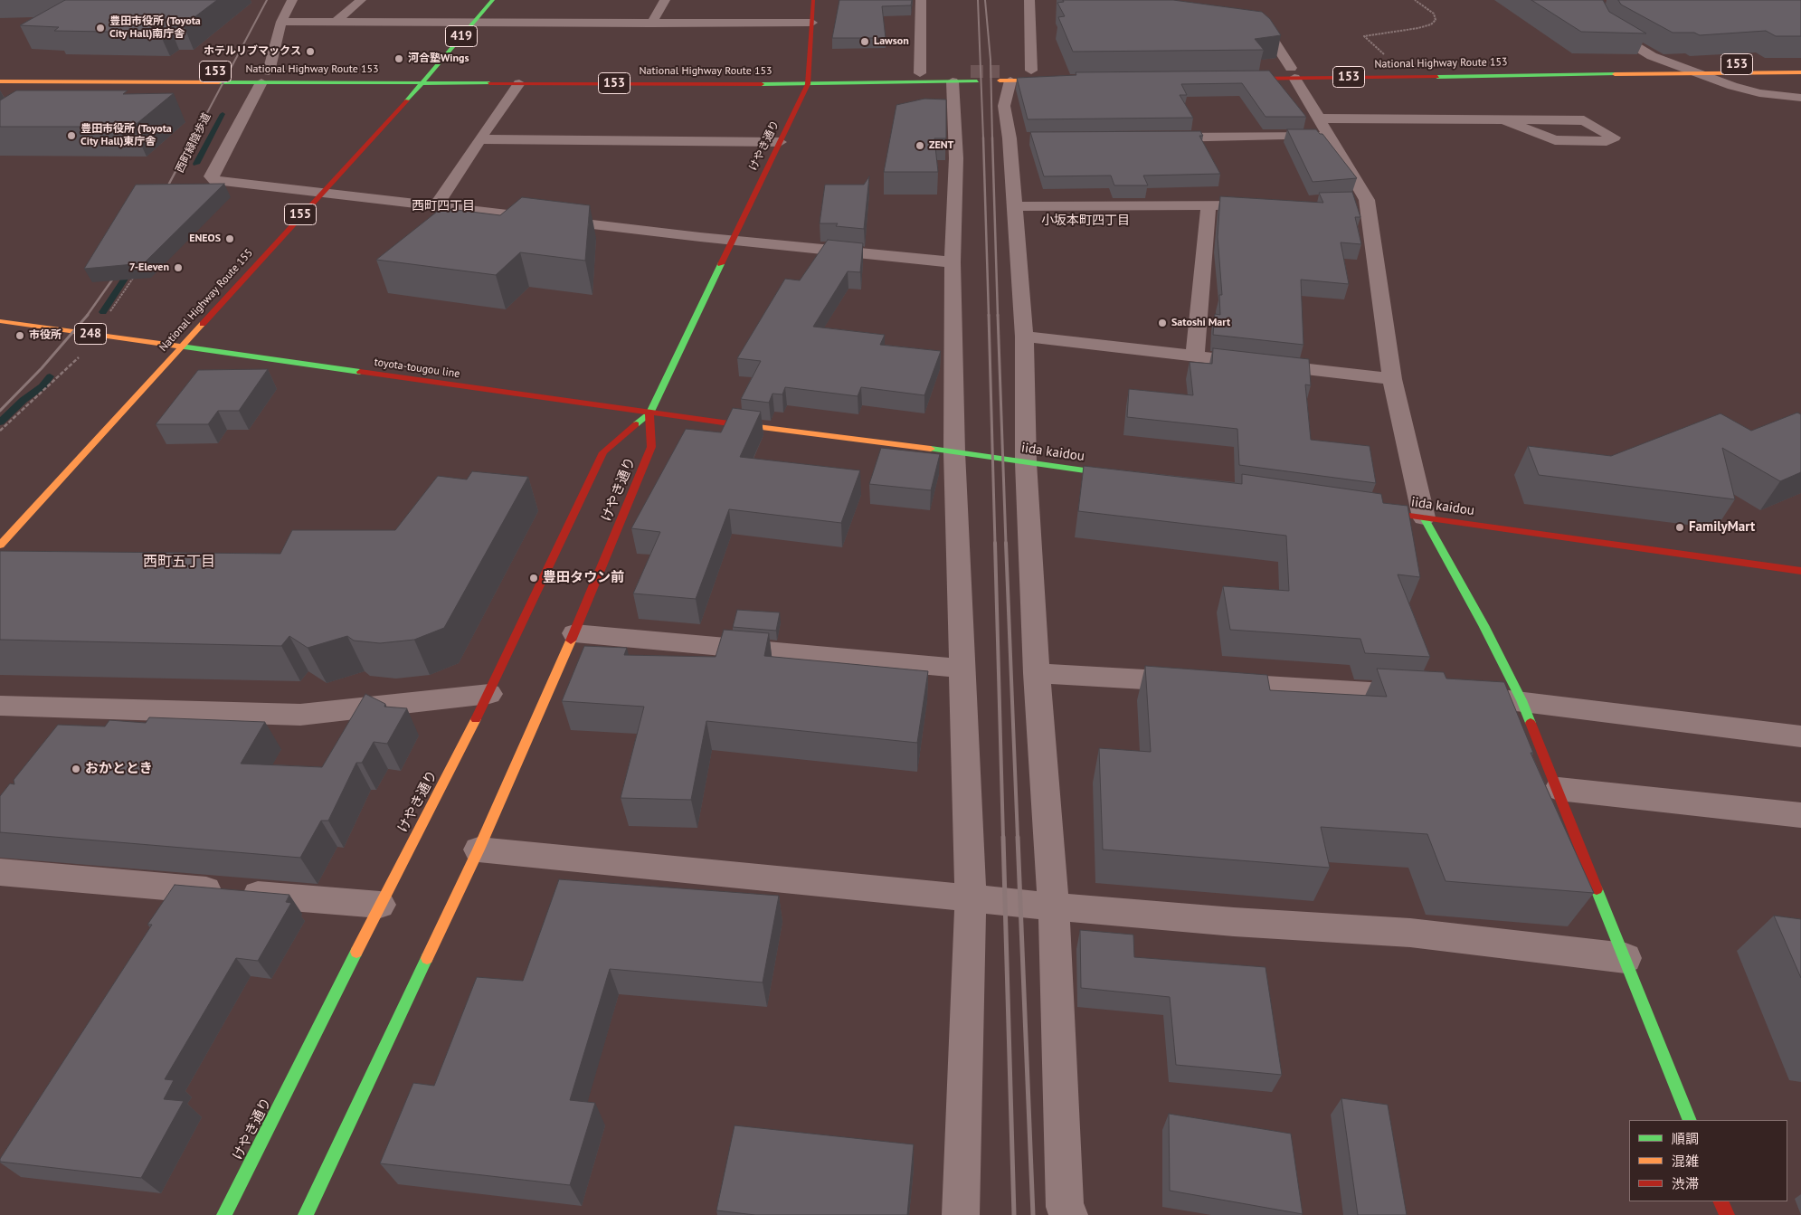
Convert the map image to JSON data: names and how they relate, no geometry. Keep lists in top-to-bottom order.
{
  "streets": {
    "main road": [
      "419",
      "National Highway Route 153",
      "153",
      "けやき通り",
      "155",
      "National Highway Route 155",
      "248",
      "toyota-tougou line",
      "iida kaidou"
    ]
  },
  "crossings": [
    ["419", "National Highway Route 153"],
    ["419", "National Highway Route 155"],
    ["National Highway Route 153", "けやき通り"],
    ["National Highway Route 153", "National Highway Route 155"],
    ["けやき通り", "toyota-tougou line"],
    ["けやき通り", "iida kaidou"],
    ["National Highway Route 155", "248"],
    ["National Highway Route 155", "toyota-tougou line"],
    ["248", "toyota-tougou line"],
    ["toyota-tougou line", "iida kaidou"]
  ],
  "districts": ["西町四丁目", "小坂本町四丁目", "西町五丁目"],
  "places": [
    "豊田市役所 (Toyota City Hall)南庁舎",
    "Lawson",
    "ホテルリブマックス",
    "河合塾Wings",
    "豊田市役所 (Toyota City Hall)東庁舎",
    "ZENT",
    "ENEOS",
    "7-Eleven",
    "Satoshi Mart",
    "市役所",
    "FamilyMart",
    "豊田タウン前",
    "おかととき"
  ],
  "legend": ["順調", "混雑", "渋滞"]
}
